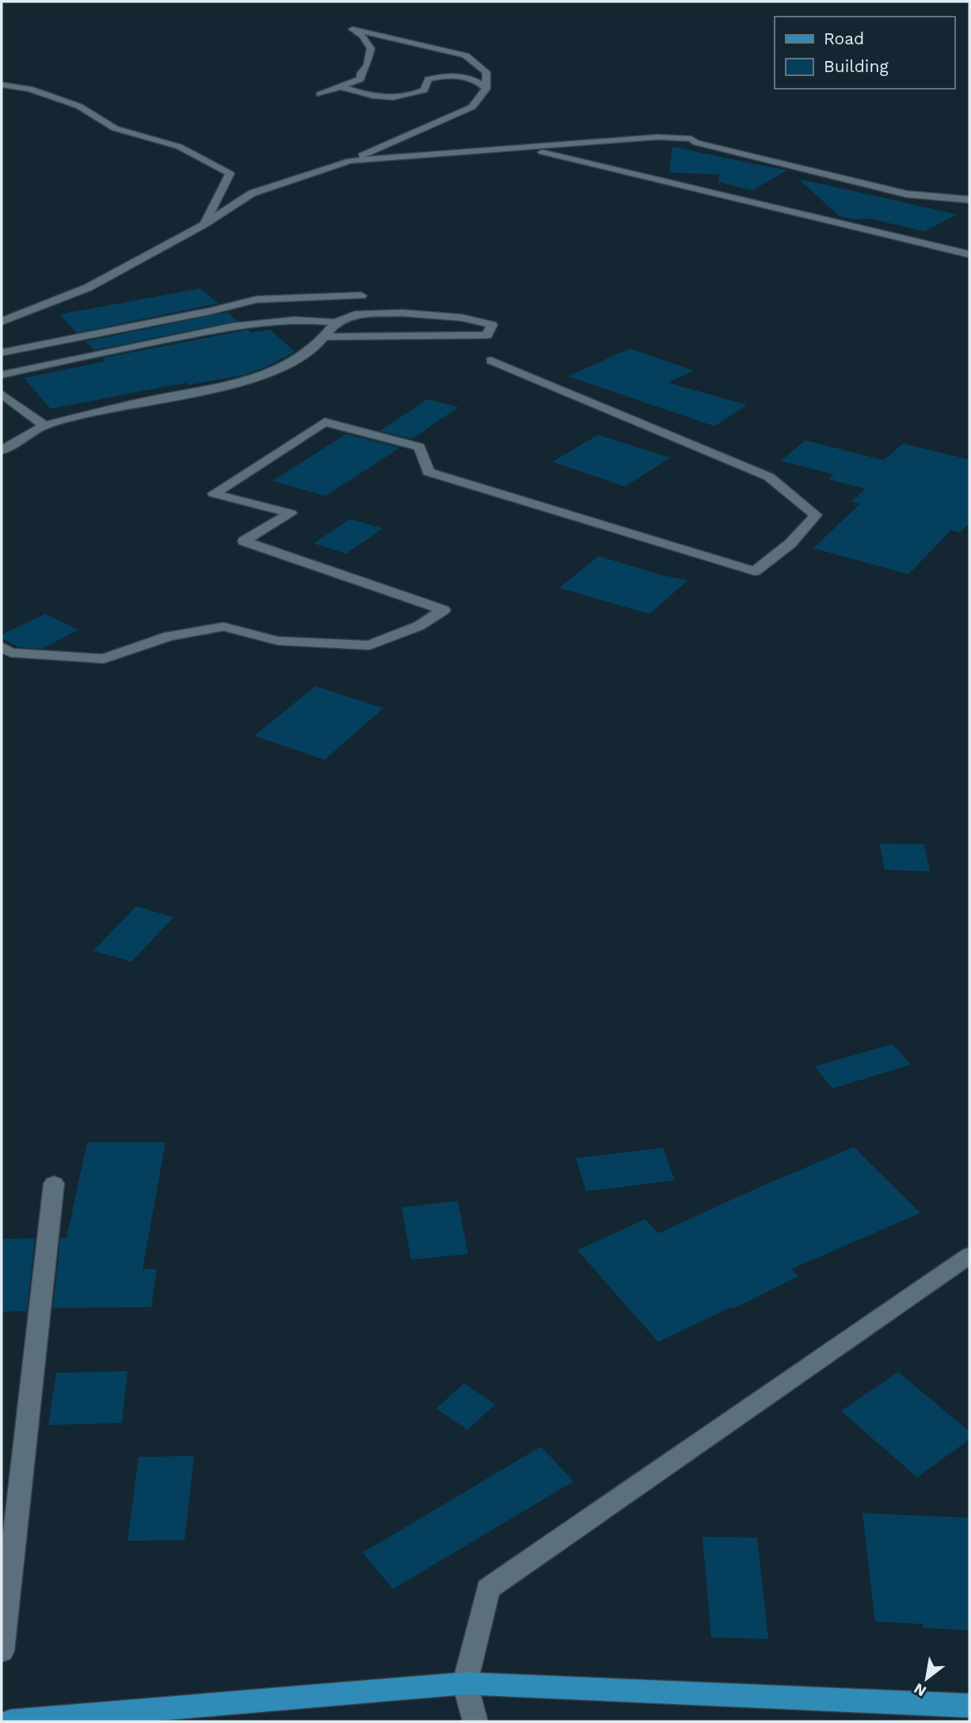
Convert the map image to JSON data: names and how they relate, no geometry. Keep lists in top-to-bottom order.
{
  "legend": ["Road", "Building"],
  "north": "bottom left"
}
